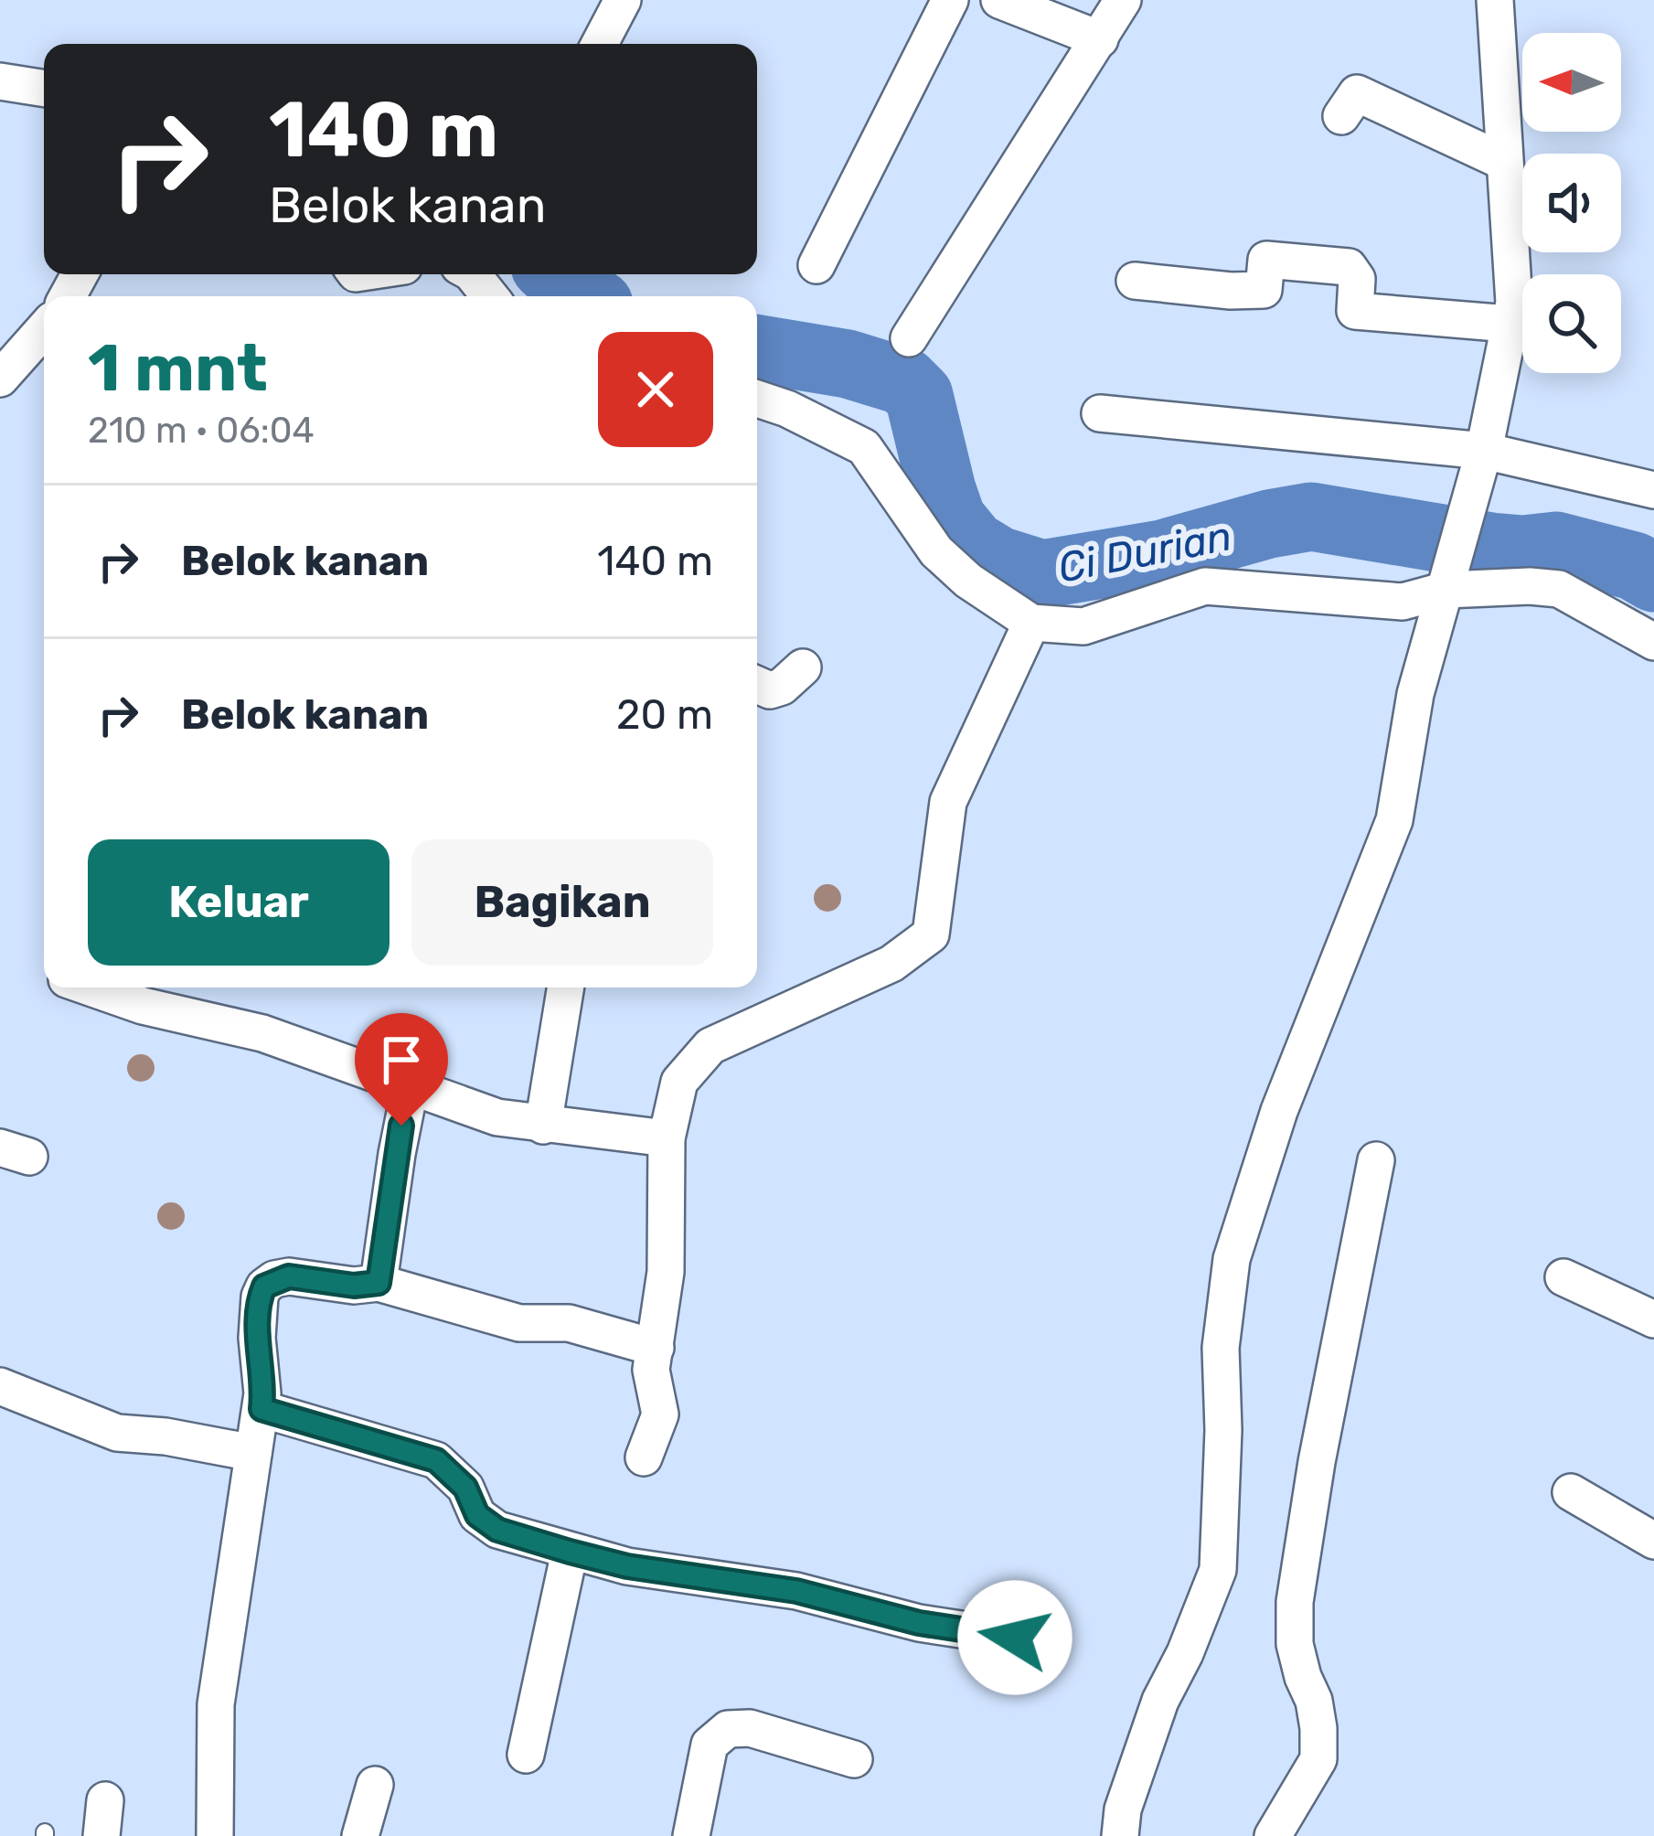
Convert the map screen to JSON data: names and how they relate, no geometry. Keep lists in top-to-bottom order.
{
  "water": ["Ci Durian"],
  "north": "left",
  "page": {
    "turn": ["140 m", "Belok kanan"],
    "heading": ["1 mnt", "210 m · 06:04"],
    "list": [
      {
        "name": "Belok kanan",
        "value": "140 m"
      },
      {
        "name": "Belok kanan",
        "value": "20 m"
      }
    ],
    "buttons": ["Keluar", "Bagikan"]
  }
}
